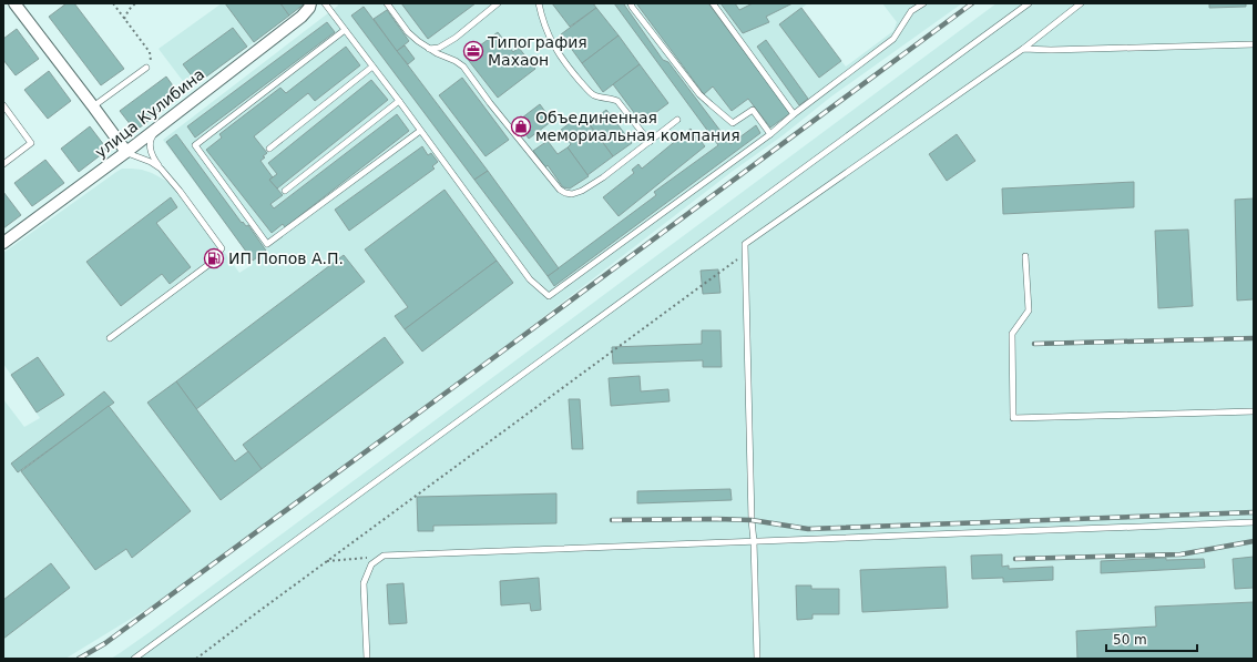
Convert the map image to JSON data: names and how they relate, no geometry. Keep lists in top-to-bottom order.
{
  "streets": {
    "street": ["улица Кулибина"]
  },
  "places": {
    "office": ["Типография Махаон"],
    "shop": ["Объединенная мемориальная компания"],
    "fuel station": ["ИП Попов А.П."]
  },
  "scale_bar": "50 m"
}
